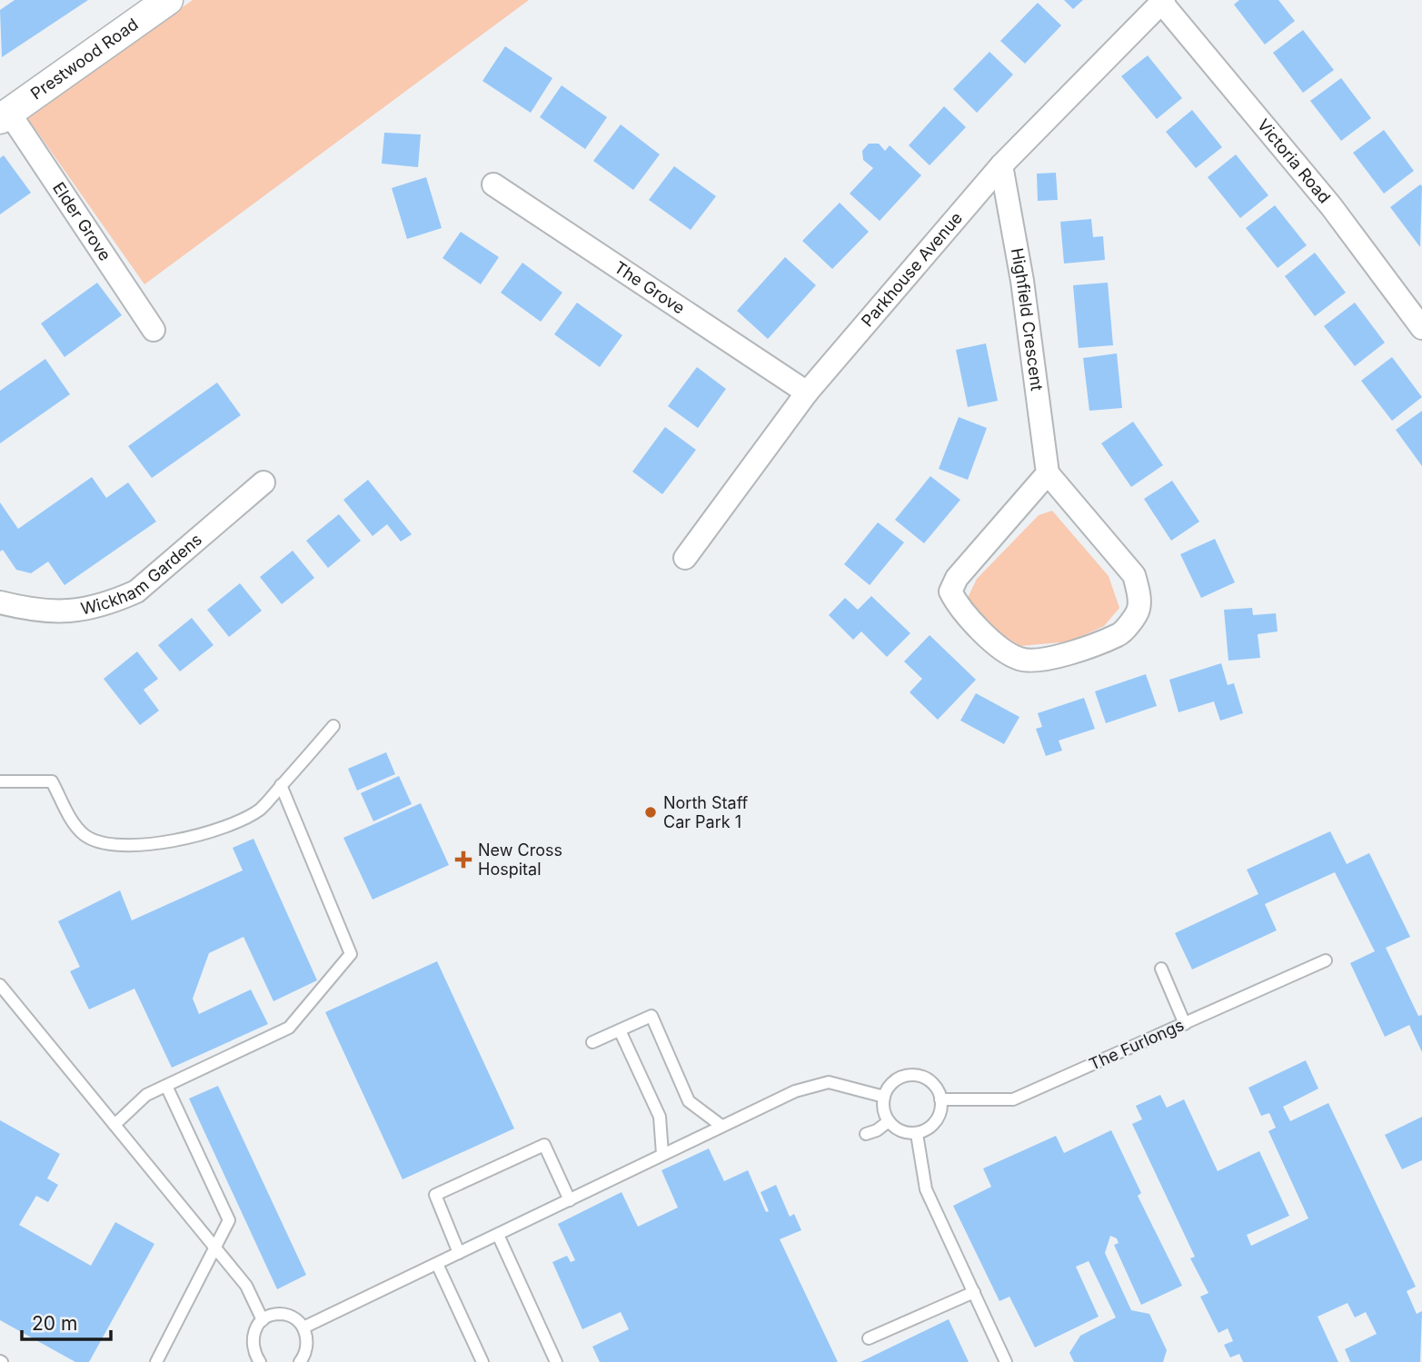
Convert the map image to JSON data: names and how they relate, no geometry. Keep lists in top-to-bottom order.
{
  "streets": {
    "street": [
      "Prestwood Road",
      "Victoria Road",
      "Elder Grove",
      "Parkhouse Avenue",
      "The Grove",
      "Highfield Crescent",
      "Wickham Gardens"
    ],
    "lane": ["The Furlongs"]
  },
  "crossings": [
    ["Prestwood Road", "Elder Grove"],
    ["Victoria Road", "Parkhouse Avenue"],
    ["Parkhouse Avenue", "The Grove"],
    ["Parkhouse Avenue", "Highfield Crescent"]
  ],
  "places": {
    "other": ["North Staff Car Park 1"],
    "health": ["New Cross Hospital"]
  },
  "scale_bar": "20 m"
}
